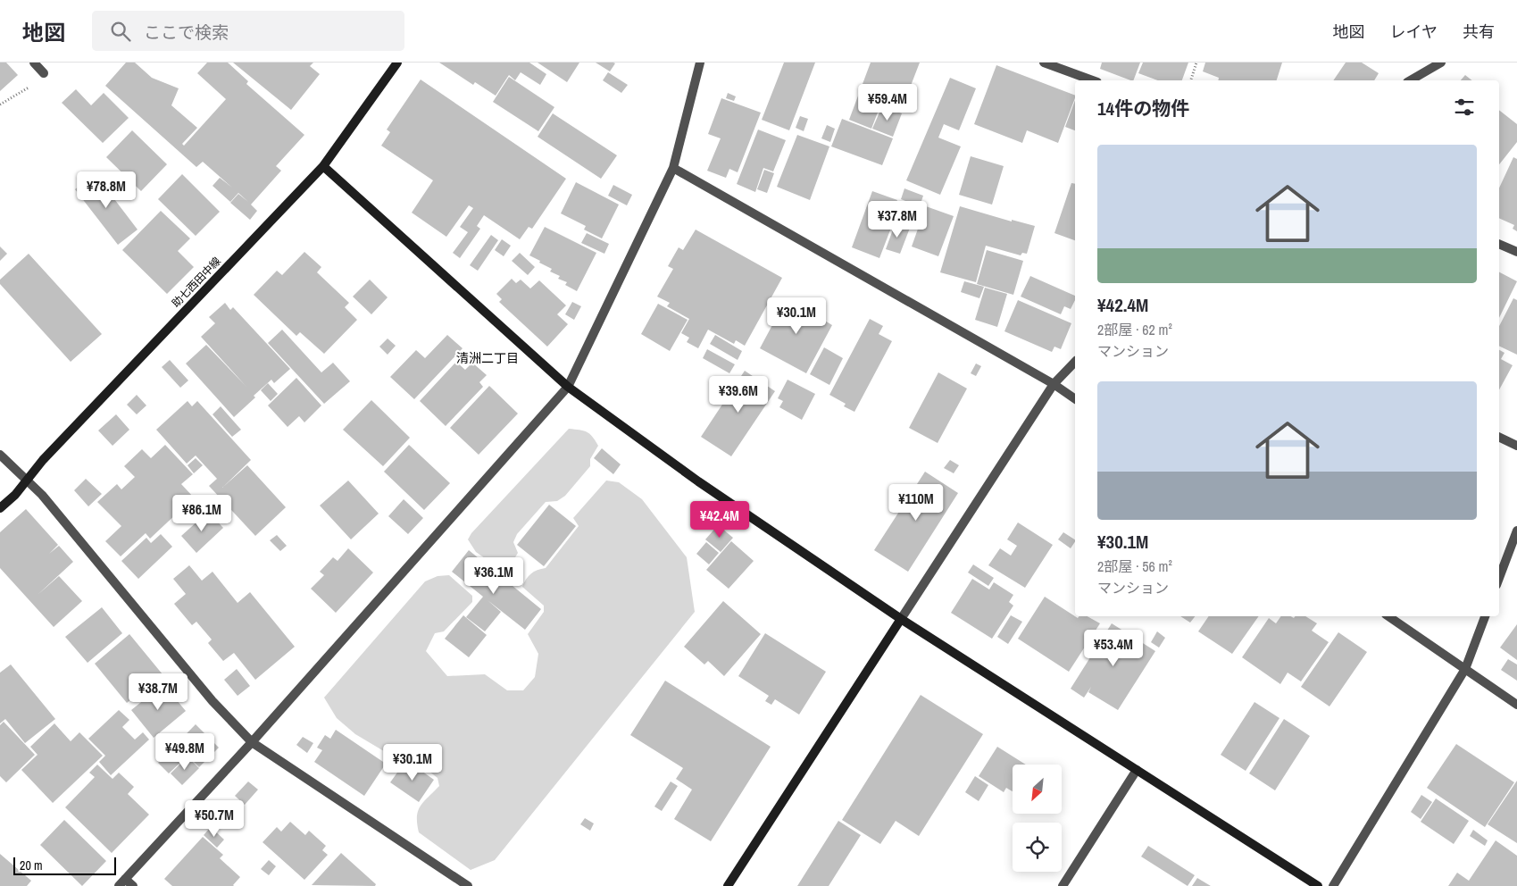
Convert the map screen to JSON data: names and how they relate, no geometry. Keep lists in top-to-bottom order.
{
  "streets": {
    "street": ["助七西田中線"]
  },
  "districts": ["清洲二丁目"],
  "scale_bar": "20 m",
  "north": "bottom left",
  "page": {
    "header": "地図",
    "search": "ここで検索",
    "nav": ["地図", "レイヤ", "共有"],
    "heading": "14件の物件",
    "price": [
      "¥59.4M",
      "¥78.8M",
      "¥37.8M",
      "¥30.1M",
      "¥39.6M",
      "¥110M",
      "¥86.1M",
      "¥42.4M",
      "¥36.1M",
      "¥53.4M",
      "¥38.7M",
      "¥49.8M",
      "¥30.1M",
      "¥50.7M"
    ],
    "list": [
      {
        "name": "¥42.4M",
        "note": "2部屋 · 62 m² · マンション"
      },
      {
        "name": "¥30.1M",
        "note": "2部屋 · 56 m² · マンション"
      }
    ],
    "scale": "20 m"
  }
}
